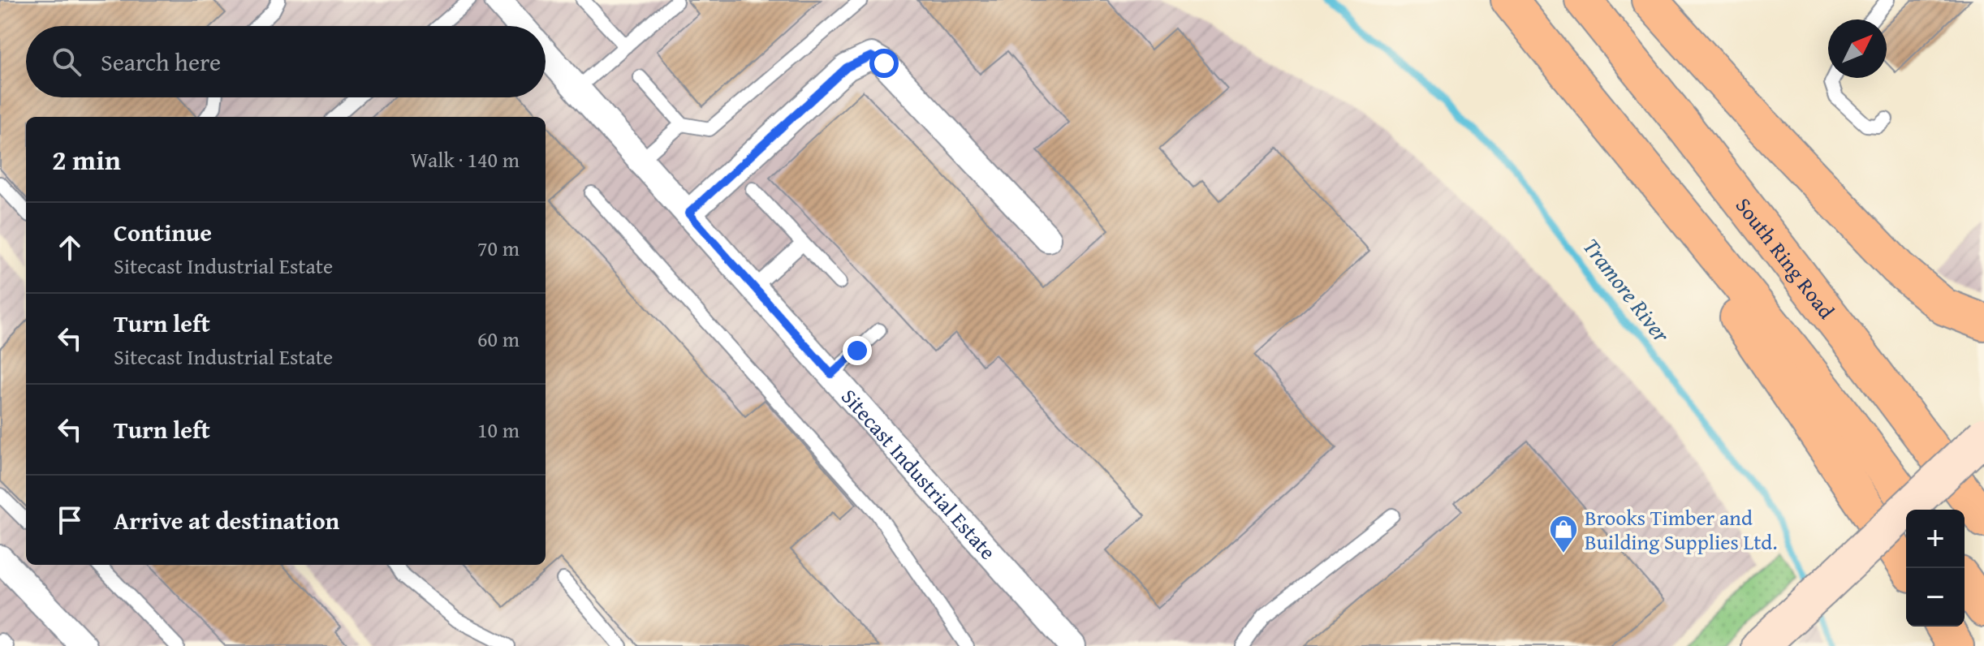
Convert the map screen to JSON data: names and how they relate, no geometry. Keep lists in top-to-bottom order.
{
  "streets": {
    "highway": ["South Ring Road"],
    "street": ["Sitecast Industrial Estate"]
  },
  "water": ["Tramore River"],
  "places": {
    "shop": ["Brooks Timber and Building Supplies Ltd."]
  },
  "north": "top right",
  "page": {
    "search": "Search here",
    "heading": ["2 min", "Walk · 140 m"],
    "list": [
      ["Continue", "Sitecast Industrial Estate", "70 m"],
      ["Turn left", "Sitecast Industrial Estate", "60 m"],
      ["Turn left", "10 m"],
      "Arrive at destination"
    ],
    "map_buttons": ["+", "−"]
  }
}
